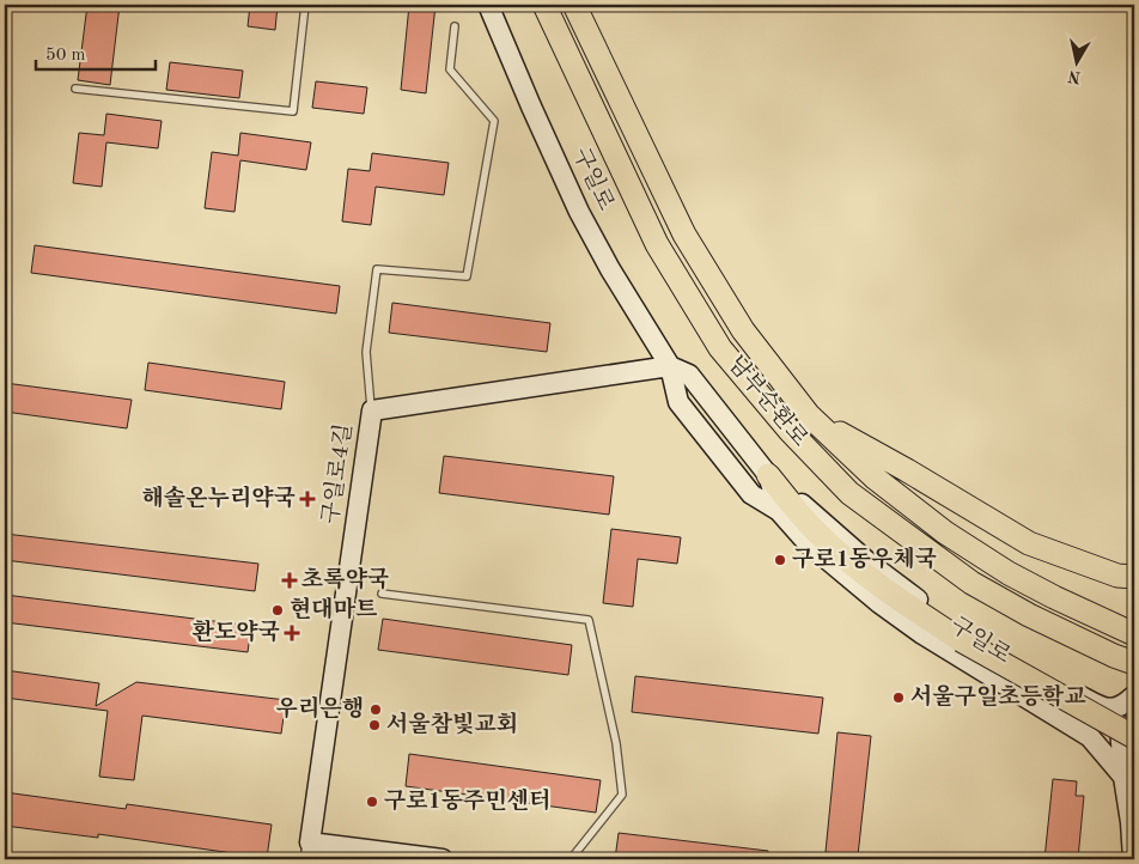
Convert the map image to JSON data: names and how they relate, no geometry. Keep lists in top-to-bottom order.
{
  "streets": {
    "main road": ["구일로", "남부순환로", "구일로4길"]
  },
  "crossings": [
    ["구일로", "구일로4길"]
  ],
  "places": {
    "health": ["해솔온누리약국", "초록약국", "환도약국"],
    "other": [
      "구로1동우체국",
      "현대마트",
      "서울구일초등학교",
      "우리은행",
      "서울참빛교회",
      "구로1동주민센터"
    ]
  },
  "scale_bar": "50 m",
  "north": "bottom"
}
